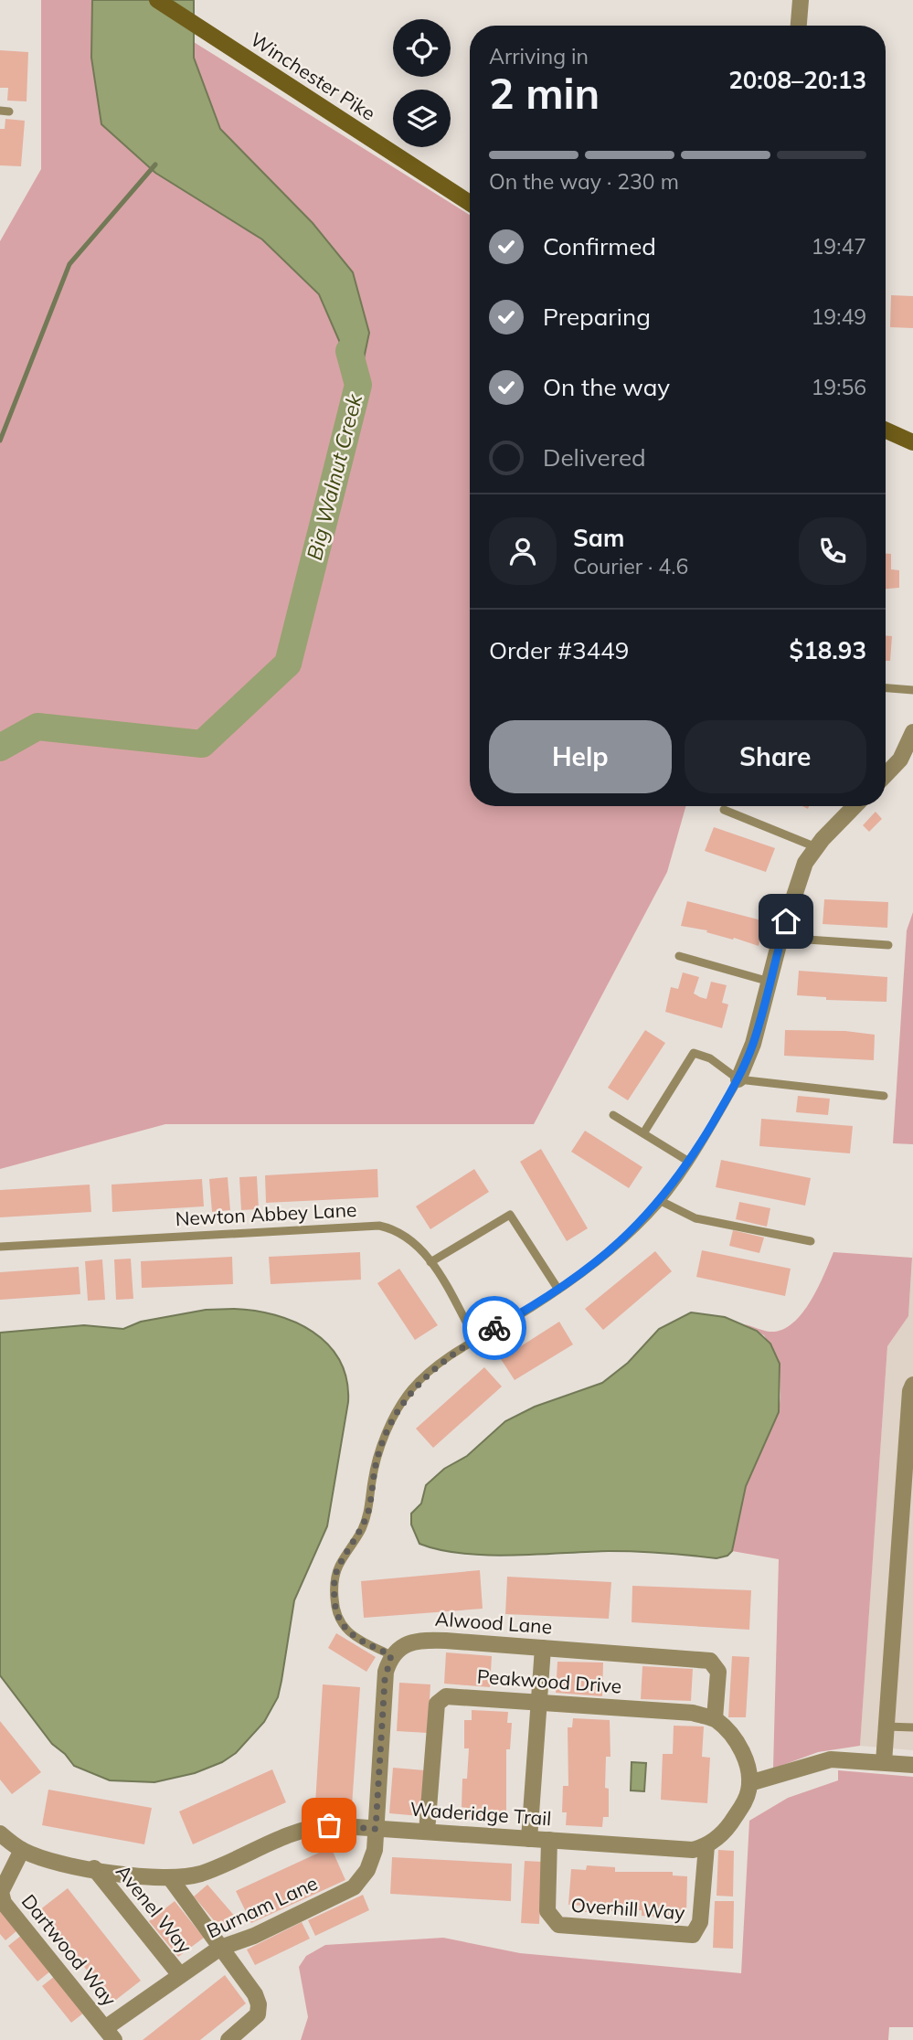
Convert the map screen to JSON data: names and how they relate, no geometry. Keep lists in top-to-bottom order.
{
  "streets": {
    "main road": ["Winchester Pike"],
    "street": [
      "Alwood Lane",
      "Peakwood Drive",
      "Waderidge Trail",
      "Burnam Lane",
      "Avenel Way",
      "Overhill Way",
      "Dartwood Way"
    ],
    "lane": ["Newton Abbey Lane"]
  },
  "crossings": [
    ["Alwood Lane", "Peakwood Drive"],
    ["Peakwood Drive", "Waderidge Trail"],
    ["Waderidge Trail", "Burnam Lane"],
    ["Waderidge Trail", "Avenel Way"],
    ["Waderidge Trail", "Overhill Way"],
    ["Waderidge Trail", "Dartwood Way"],
    ["Burnam Lane", "Avenel Way"],
    ["Burnam Lane", "Dartwood Way"]
  ],
  "water": ["Big Walnut Creek"],
  "page": {
    "heading": ["2 min", "Arriving in", "20:08–20:13"],
    "panel": [
      "Sam",
      "Courier · 4.6",
      "Order #3449",
      "$18.93"
    ],
    "bar": "On the way · 230 m",
    "list": [
      ["Confirmed", "19:47"],
      ["Preparing", "19:49"],
      ["On the way", "19:56"],
      "Delivered"
    ],
    "buttons": ["Help", "Share"]
  }
}
